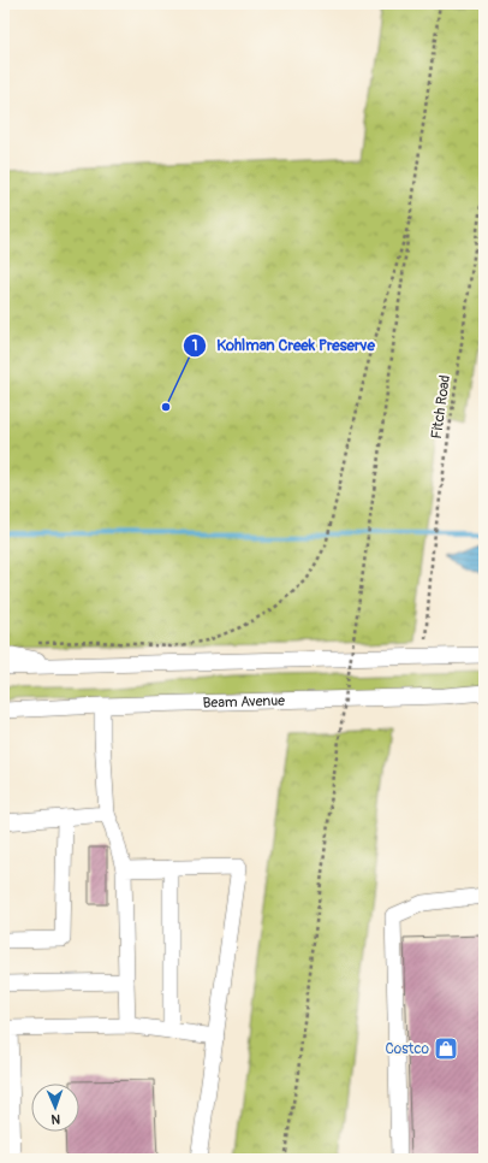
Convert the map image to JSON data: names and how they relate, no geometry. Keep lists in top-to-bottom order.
{
  "streets": {
    "street": ["Beam Avenue"],
    "path": ["Fitch Road"]
  },
  "places": {
    "other": ["Kohlman Creek Preserve"],
    "shop": ["Costco"]
  },
  "north": "bottom"
}
